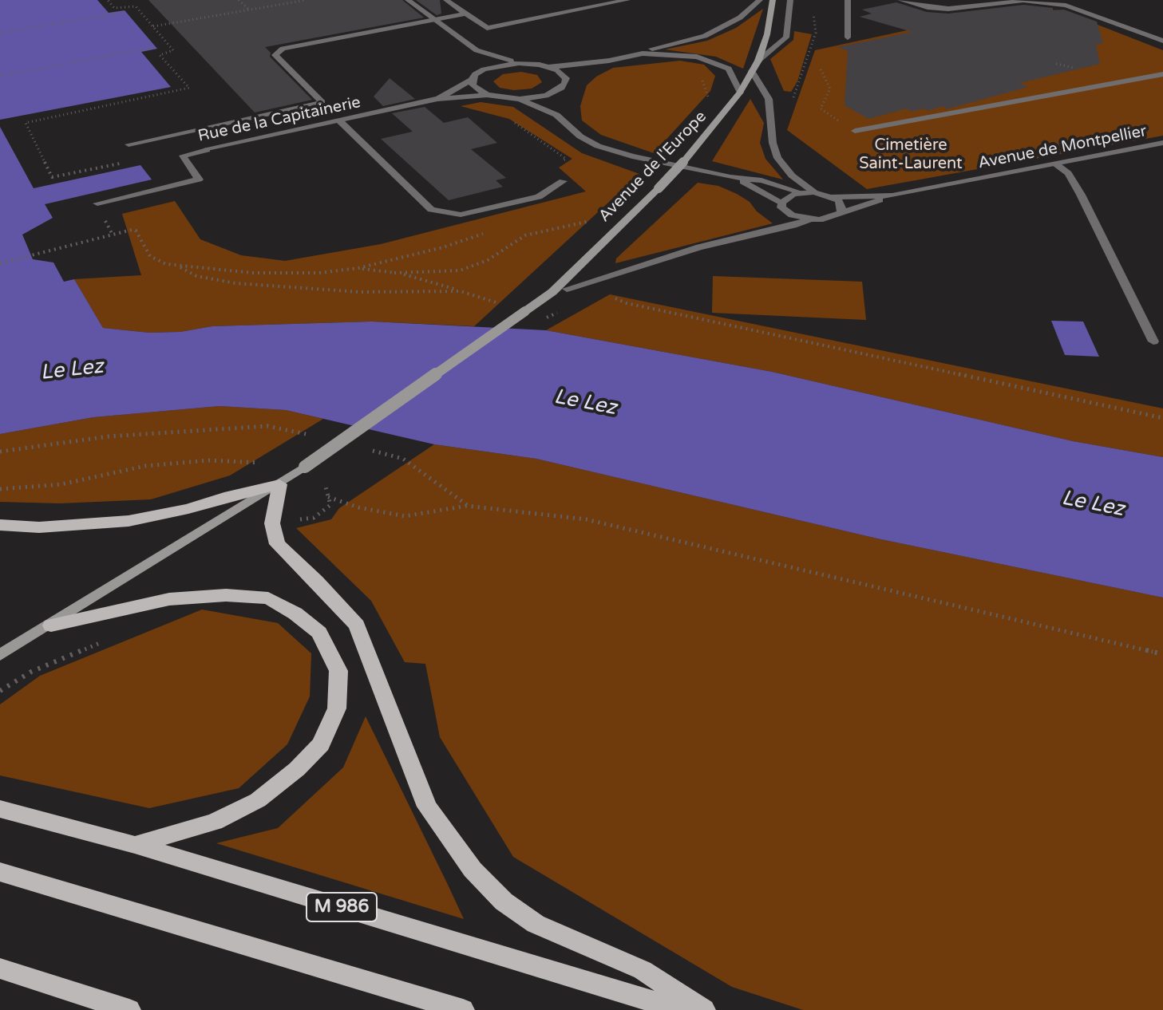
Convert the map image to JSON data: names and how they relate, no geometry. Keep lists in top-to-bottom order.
{
  "streets": {
    "main road": ["Avenue de l'Europe", "M 986"],
    "street": ["Rue de la Capitainerie", "Avenue de Montpellier"]
  },
  "water": ["Le Lez"],
  "parks": ["Cimetière Saint-Laurent"]
}
